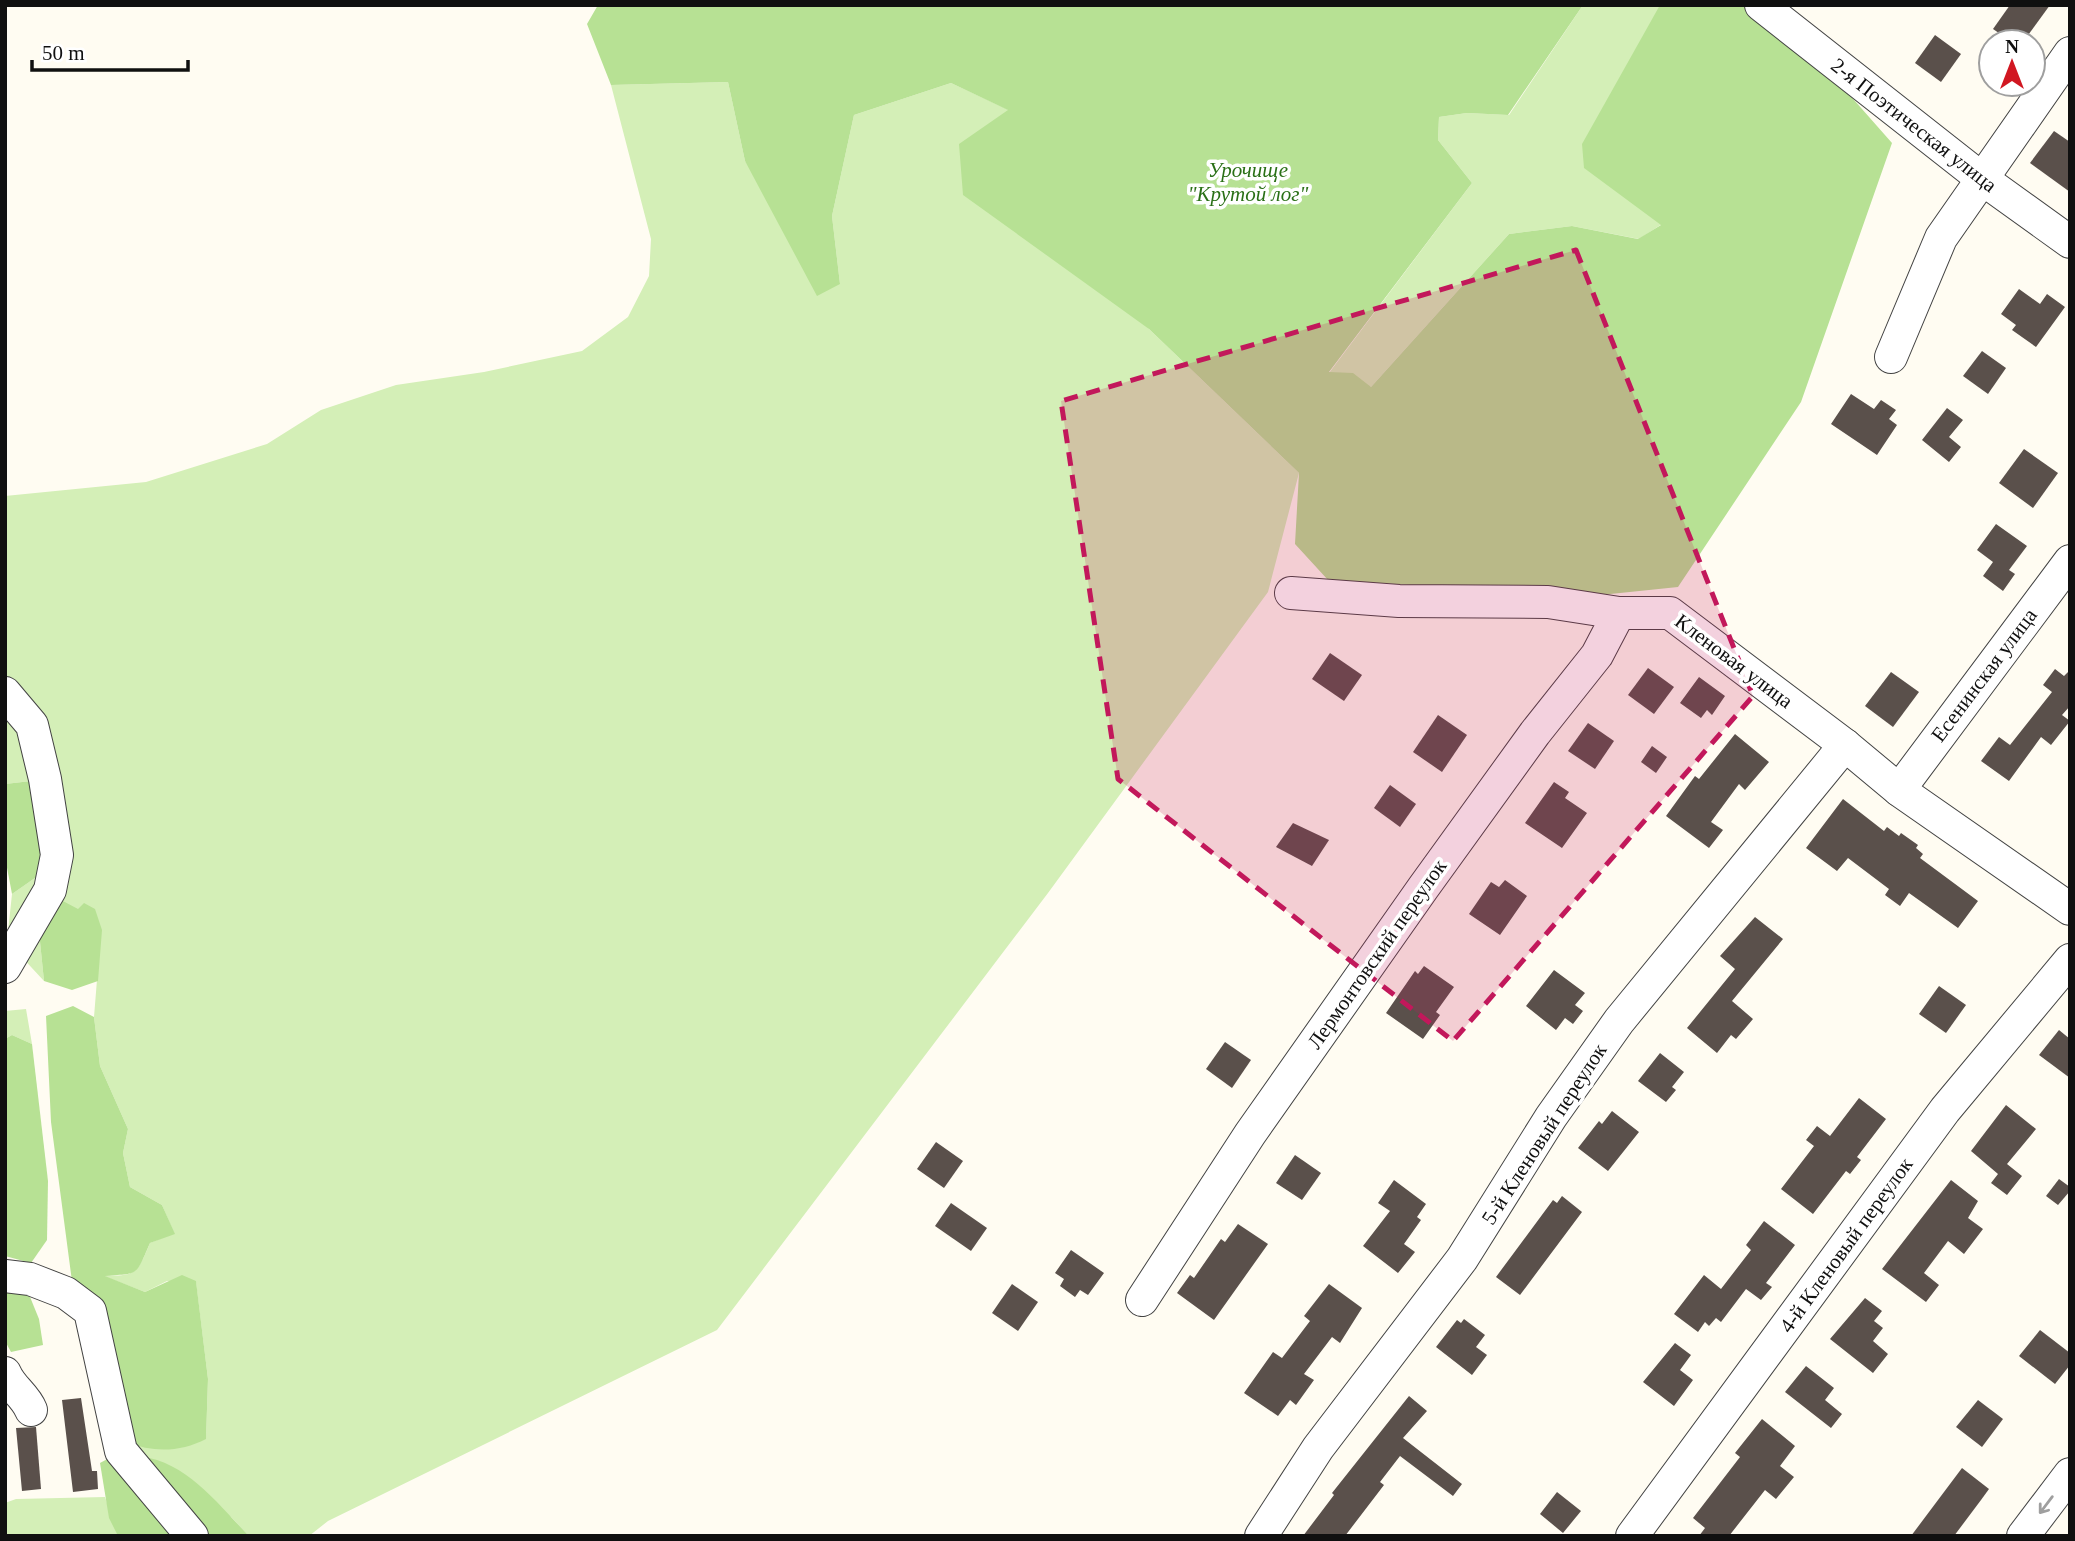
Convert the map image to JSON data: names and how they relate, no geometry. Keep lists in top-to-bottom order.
{
  "streets": {
    "street": [
      "2-я Поэтическая улица",
      "Кленовая улица",
      "Есенинская улица",
      "Лермонтовский переулок",
      "5-й Кленовый переулок",
      "4-й Кленовый переулок"
    ]
  },
  "crossings": [
    ["Кленовая улица", "Есенинская улица"],
    ["Кленовая улица", "Лермонтовский переулок"],
    ["Кленовая улица", "5-й Кленовый переулок"]
  ],
  "parks": ["Урочище \"Крутой лог\""],
  "scale_bar": "50 m",
  "north": "top"
}
